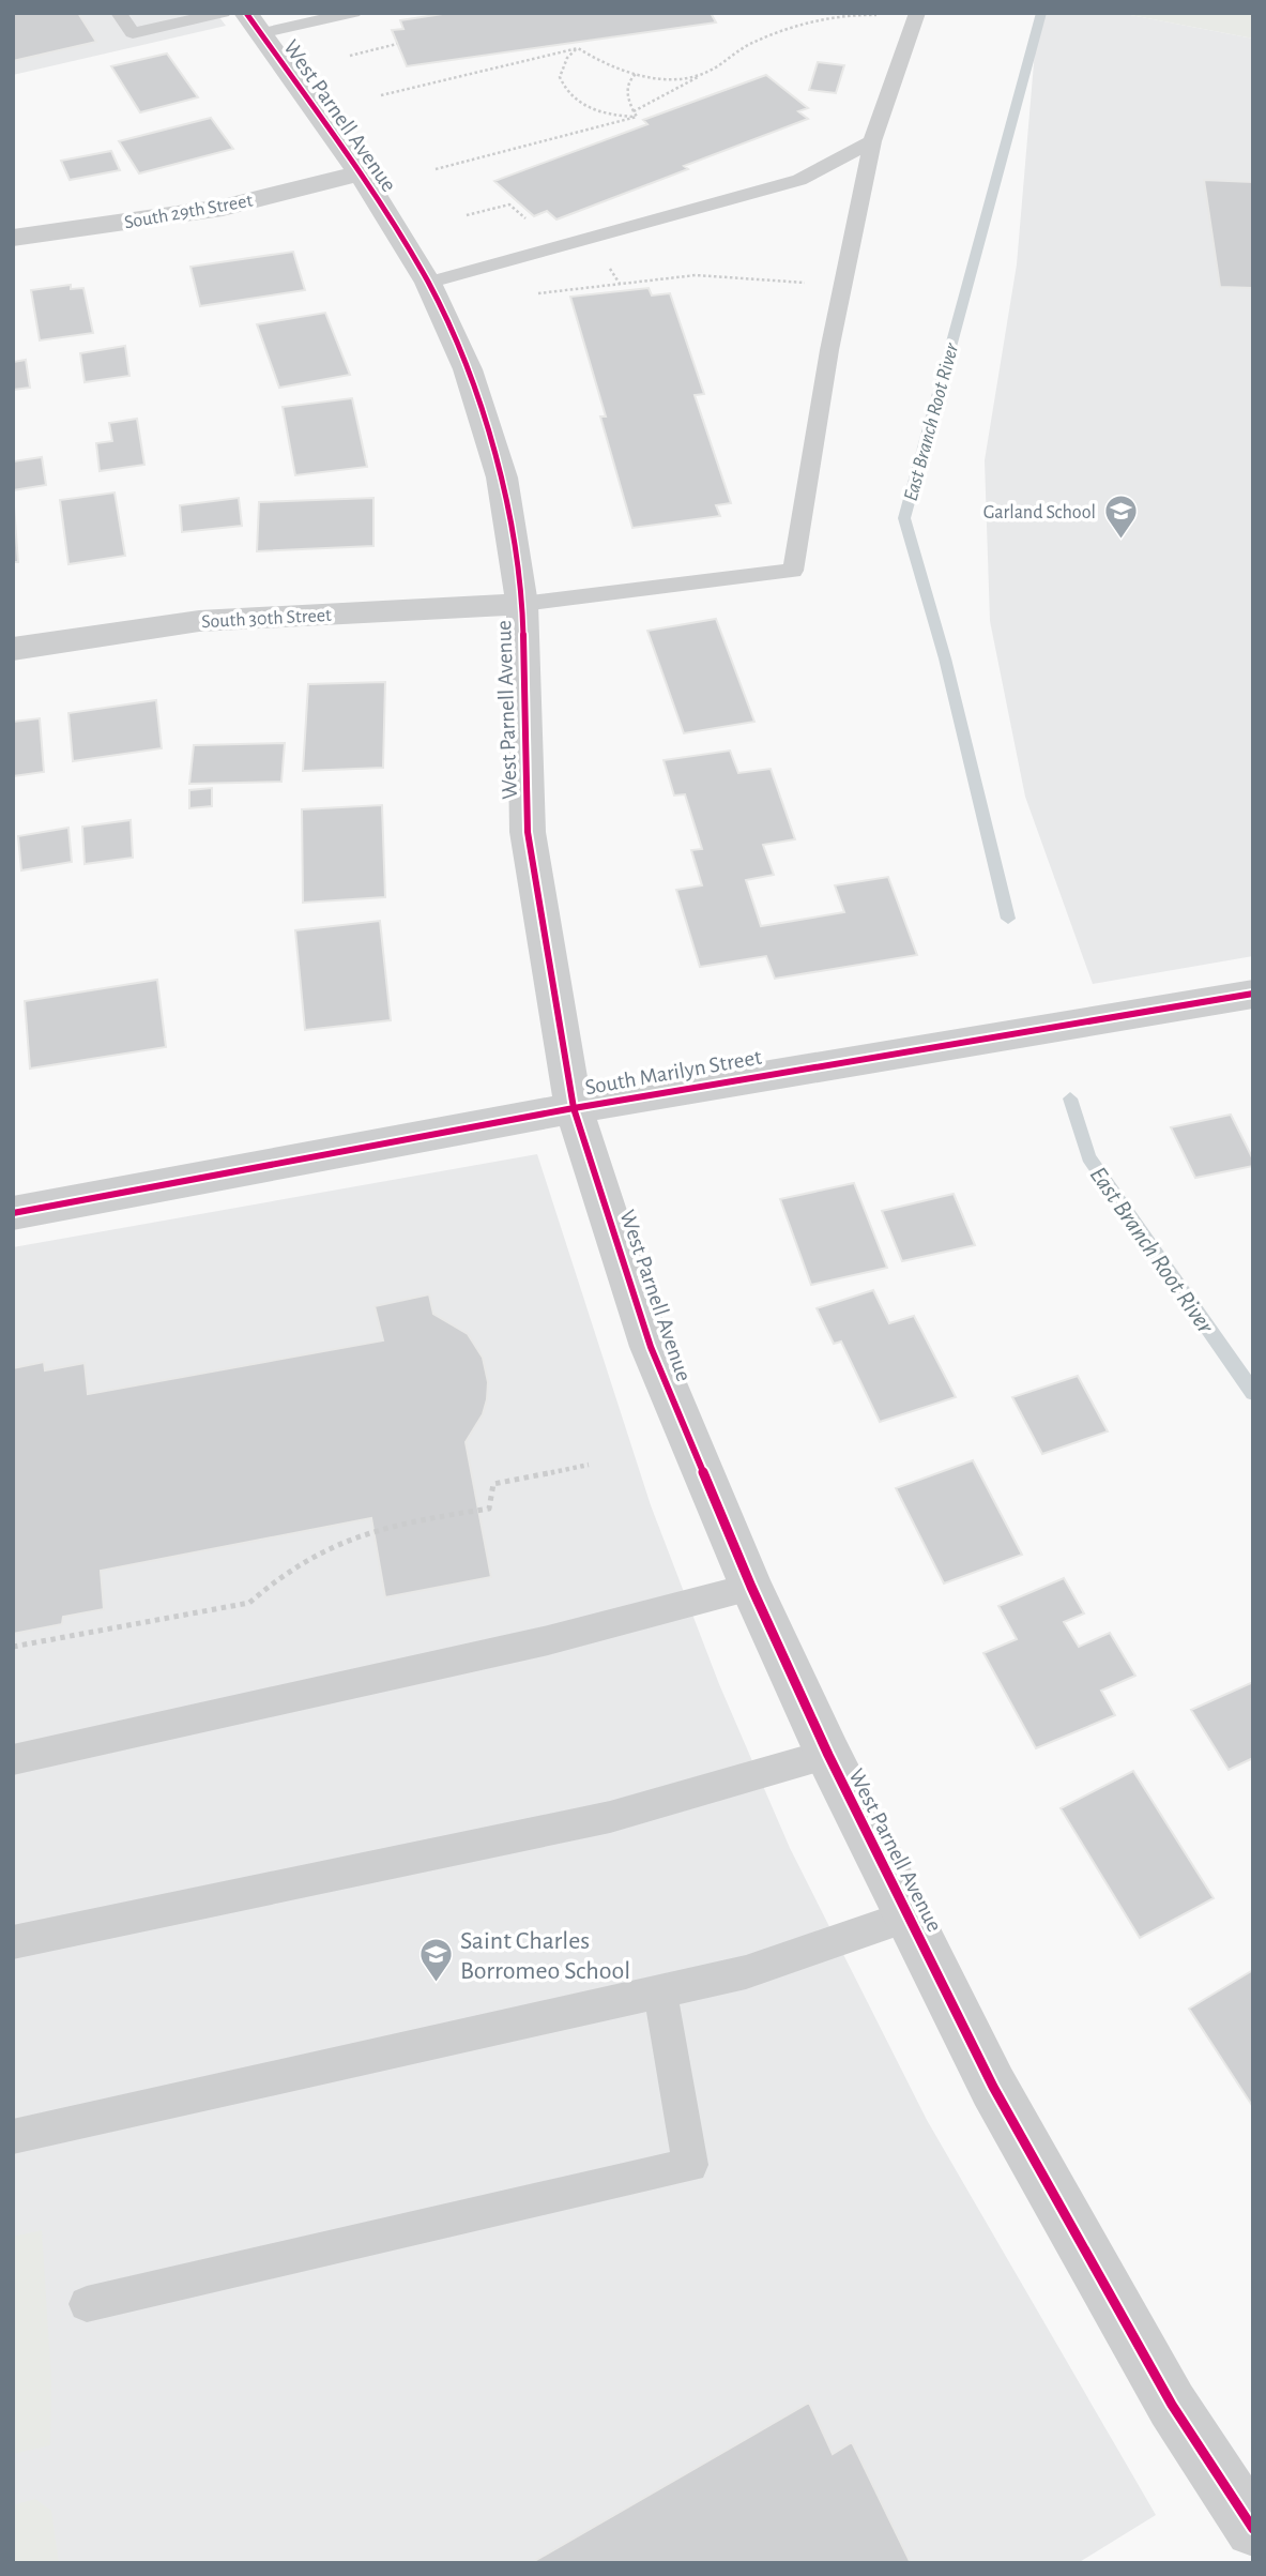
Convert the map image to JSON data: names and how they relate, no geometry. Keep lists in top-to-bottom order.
{
  "streets": {
    "street": [
      "West Parnell Avenue",
      "South 29th Street",
      "South 30th Street",
      "South Marilyn Street"
    ]
  },
  "crossings": [
    ["West Parnell Avenue", "South 29th Street"],
    ["West Parnell Avenue", "South 30th Street"],
    ["West Parnell Avenue", "South Marilyn Street"]
  ],
  "water": ["East Branch Root River"],
  "places": {
    "school or university": ["Garland School", "Saint Charles Borromeo School"]
  }
}
